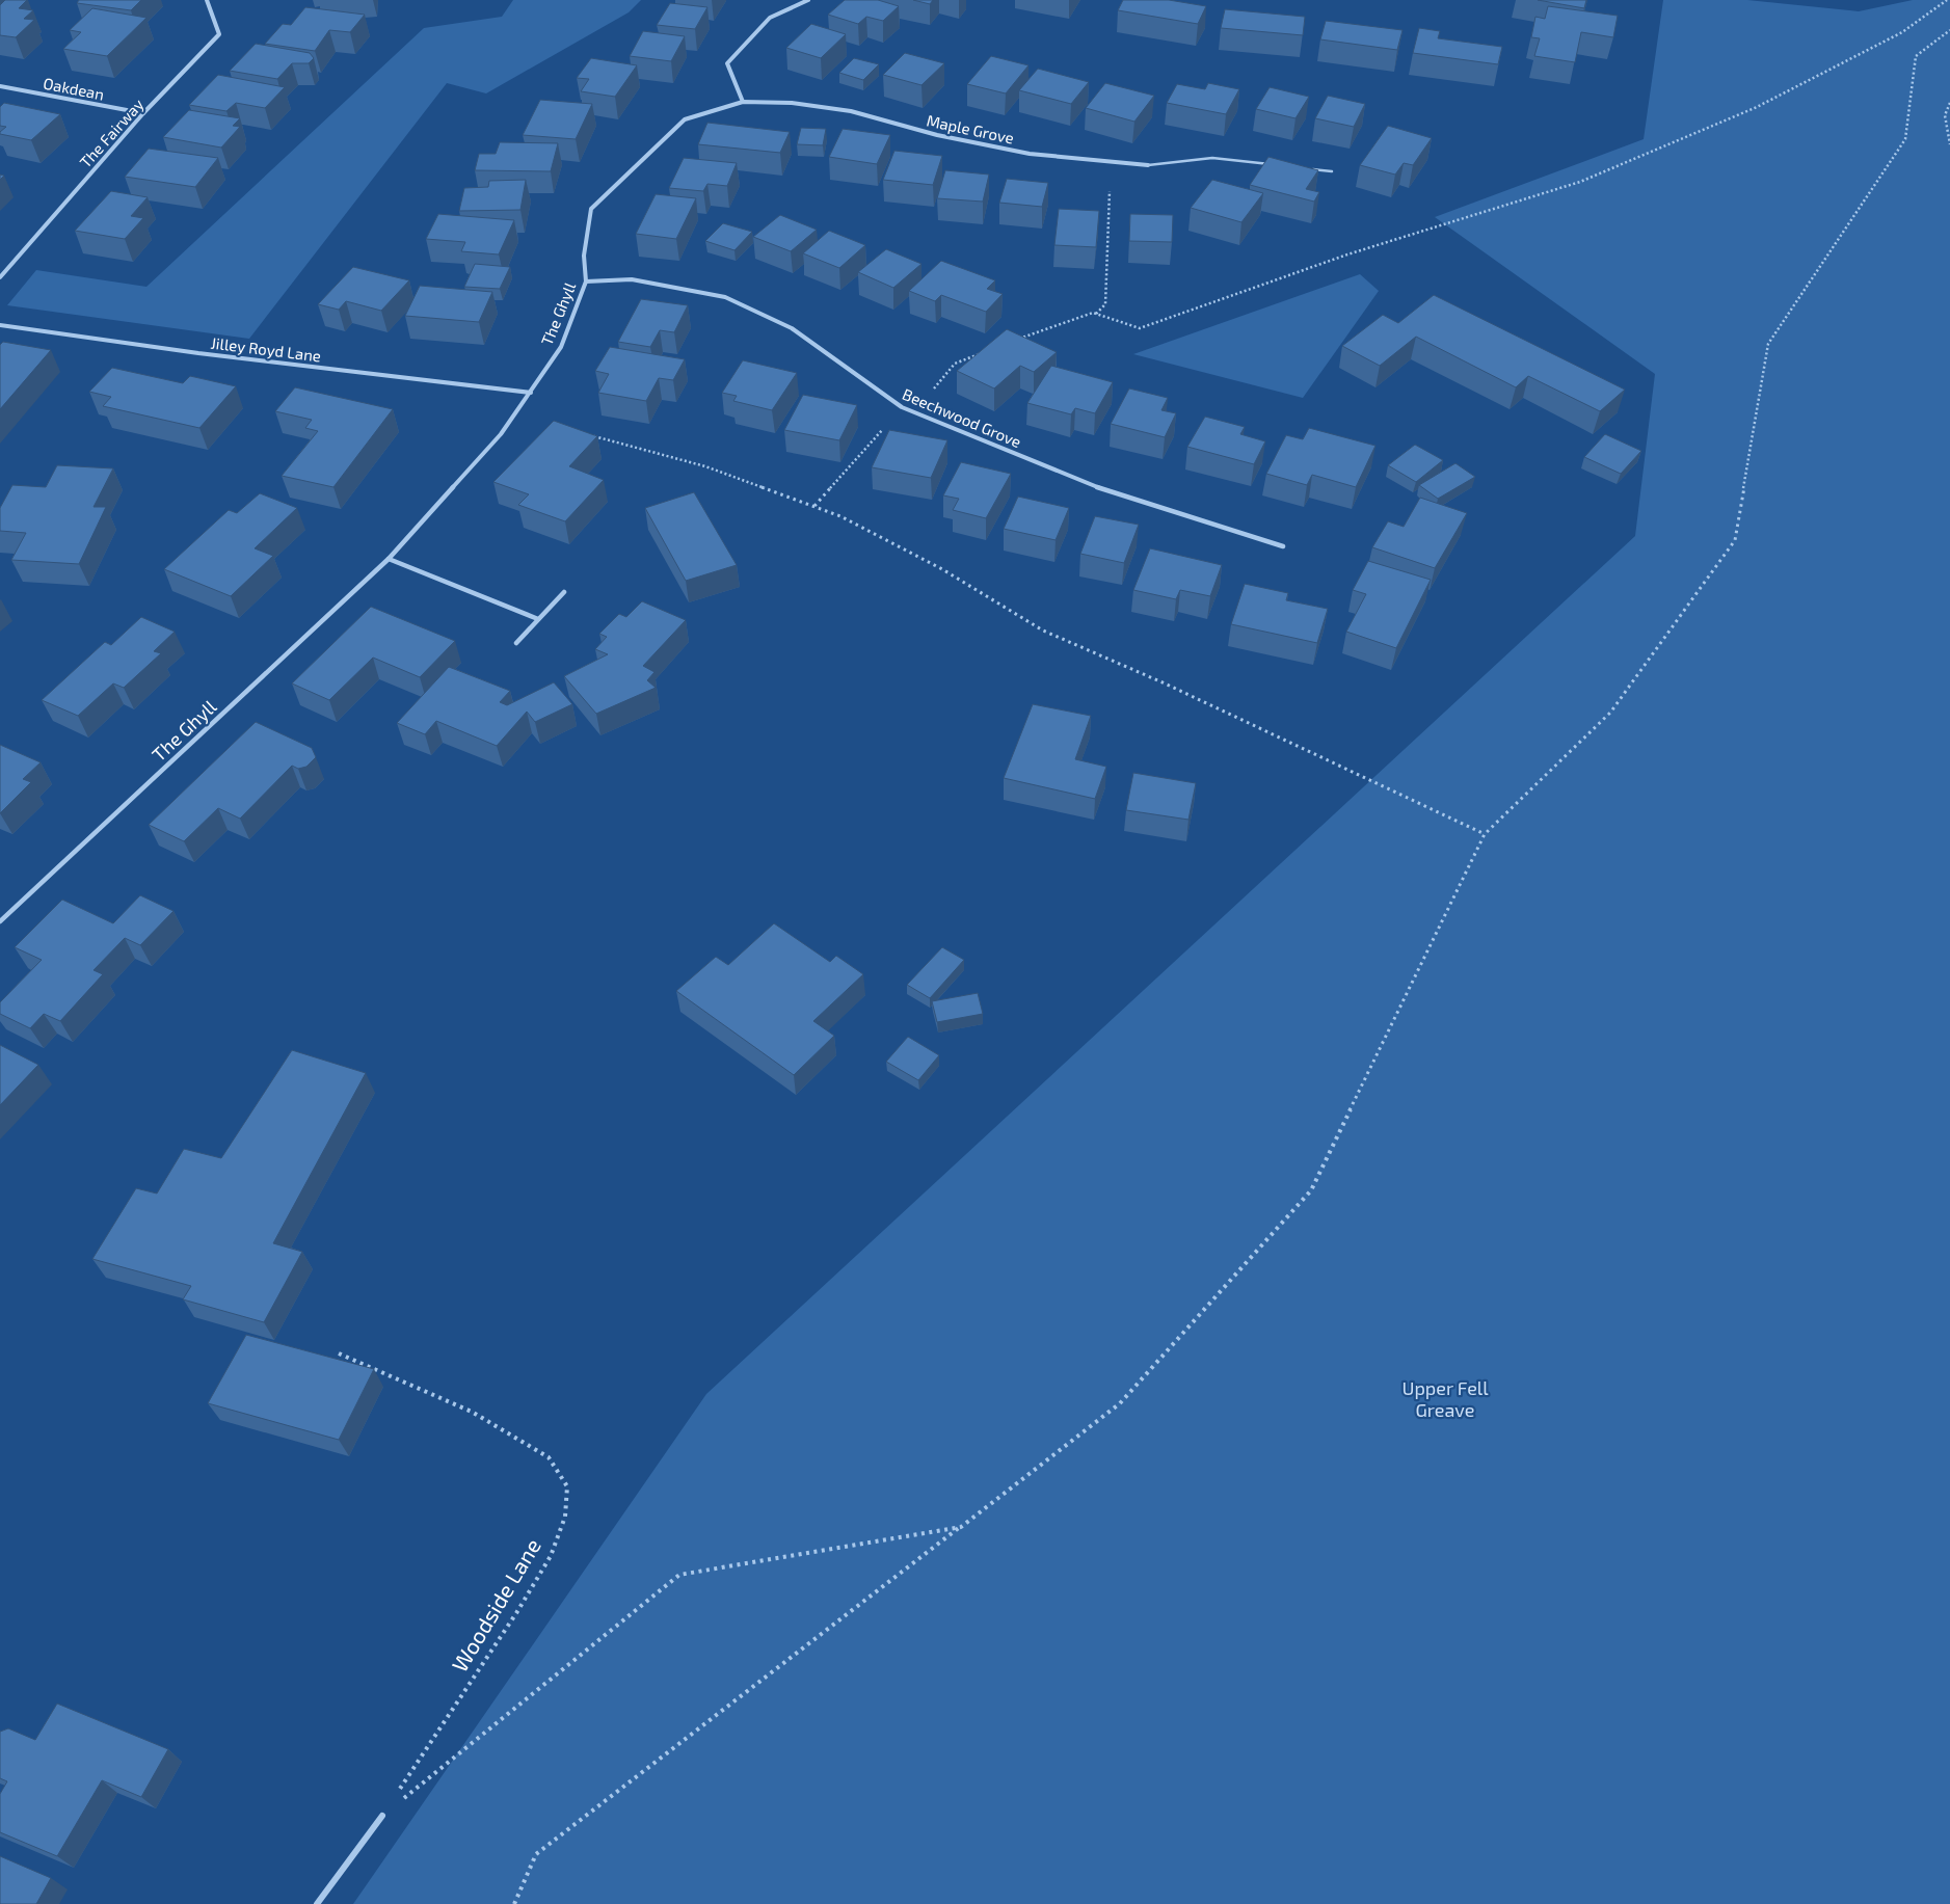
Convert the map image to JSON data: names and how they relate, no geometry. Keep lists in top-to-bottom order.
{
  "streets": {
    "street": [
      "Oakdean",
      "Maple Grove",
      "The Fairway",
      "The Ghyll",
      "Jilley Royd Lane",
      "Beechwood Grove"
    ],
    "path": ["Woodside Lane"]
  },
  "crossings": [
    ["Oakdean", "The Fairway"],
    ["Maple Grove", "The Ghyll"],
    ["The Ghyll", "Jilley Royd Lane"],
    ["The Ghyll", "Beechwood Grove"]
  ],
  "parks": ["Upper Fell Greave"]
}
